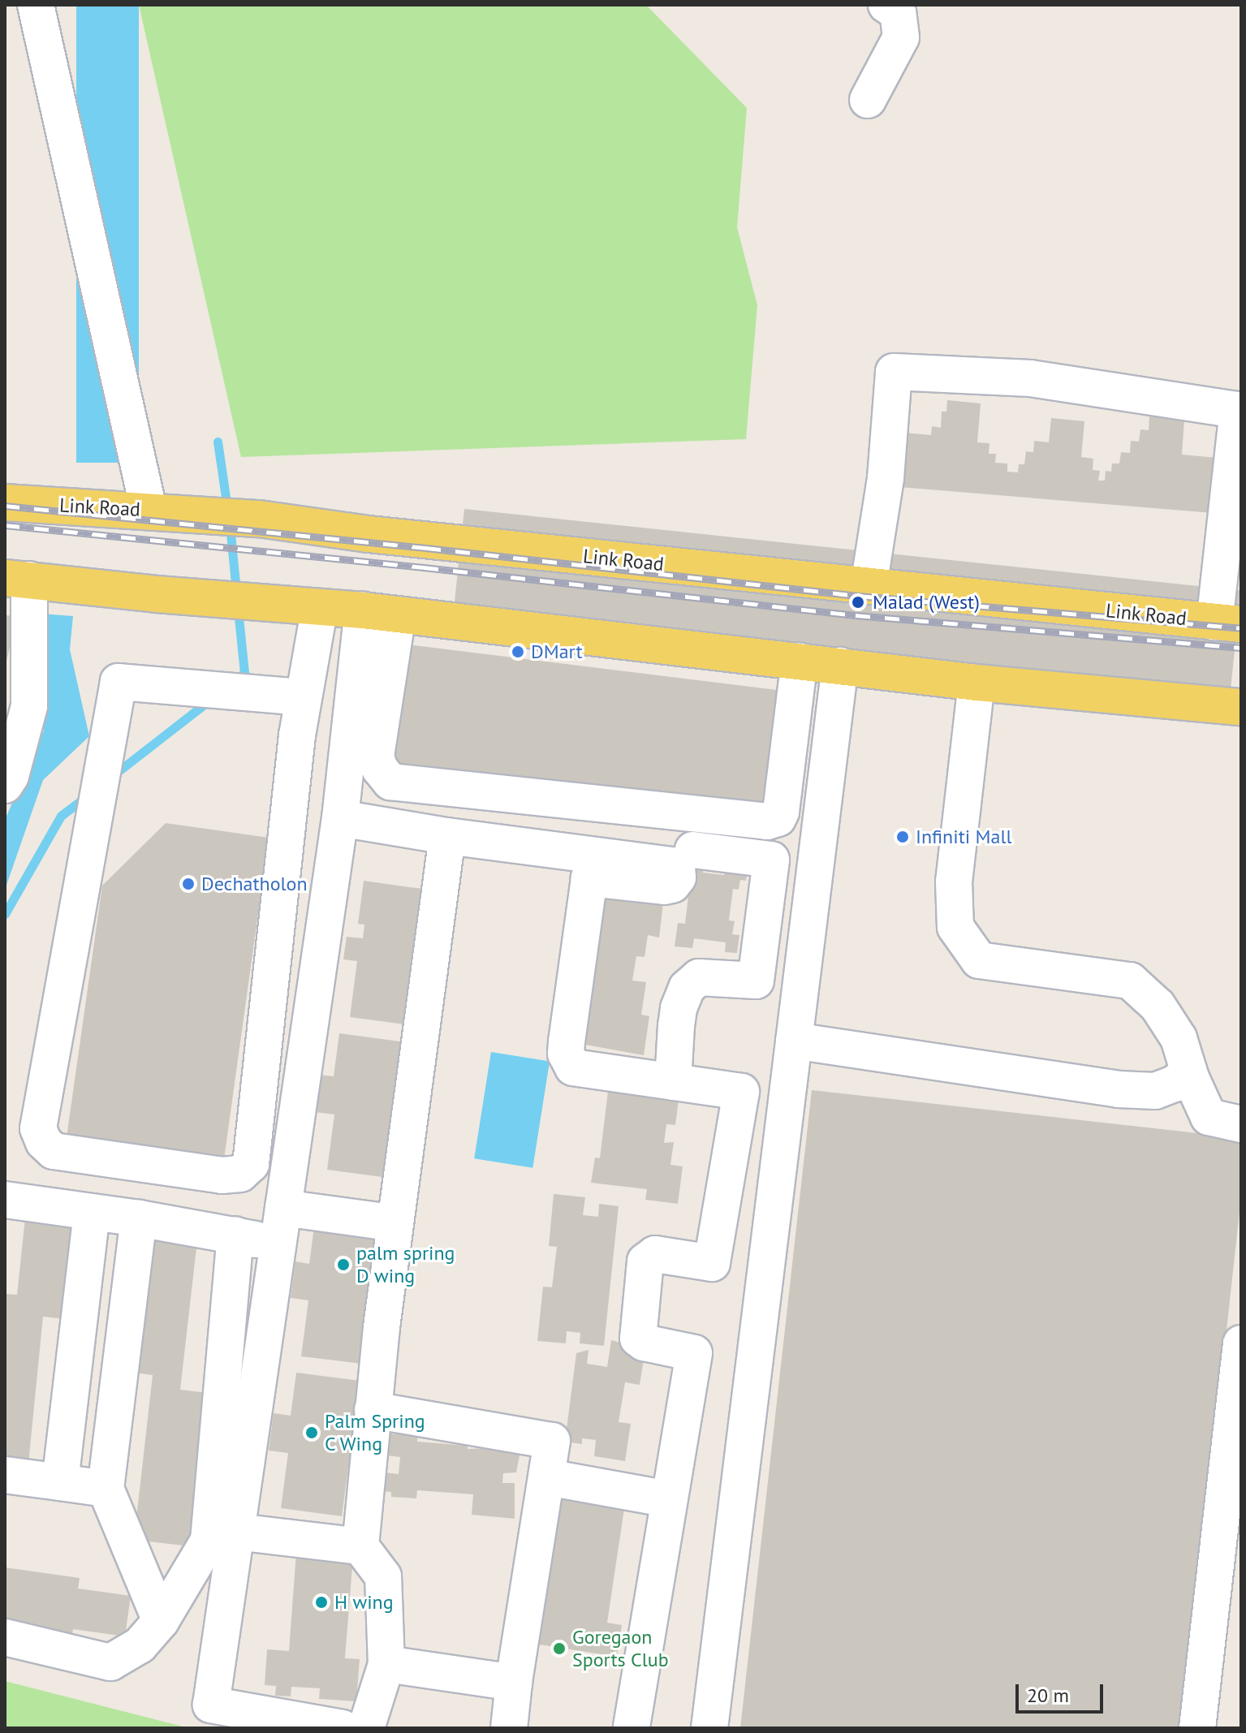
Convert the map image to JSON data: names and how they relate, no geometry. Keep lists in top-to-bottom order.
{
  "streets": {
    "main road": ["Link Road"]
  },
  "places": [
    "Malad (West)",
    "DMart",
    "Infiniti Mall",
    "Dechatholon",
    "palm spring D wing",
    "Palm Spring C Wing",
    "H wing",
    "Goregaon Sports Club"
  ],
  "scale_bar": "20 m"
}
